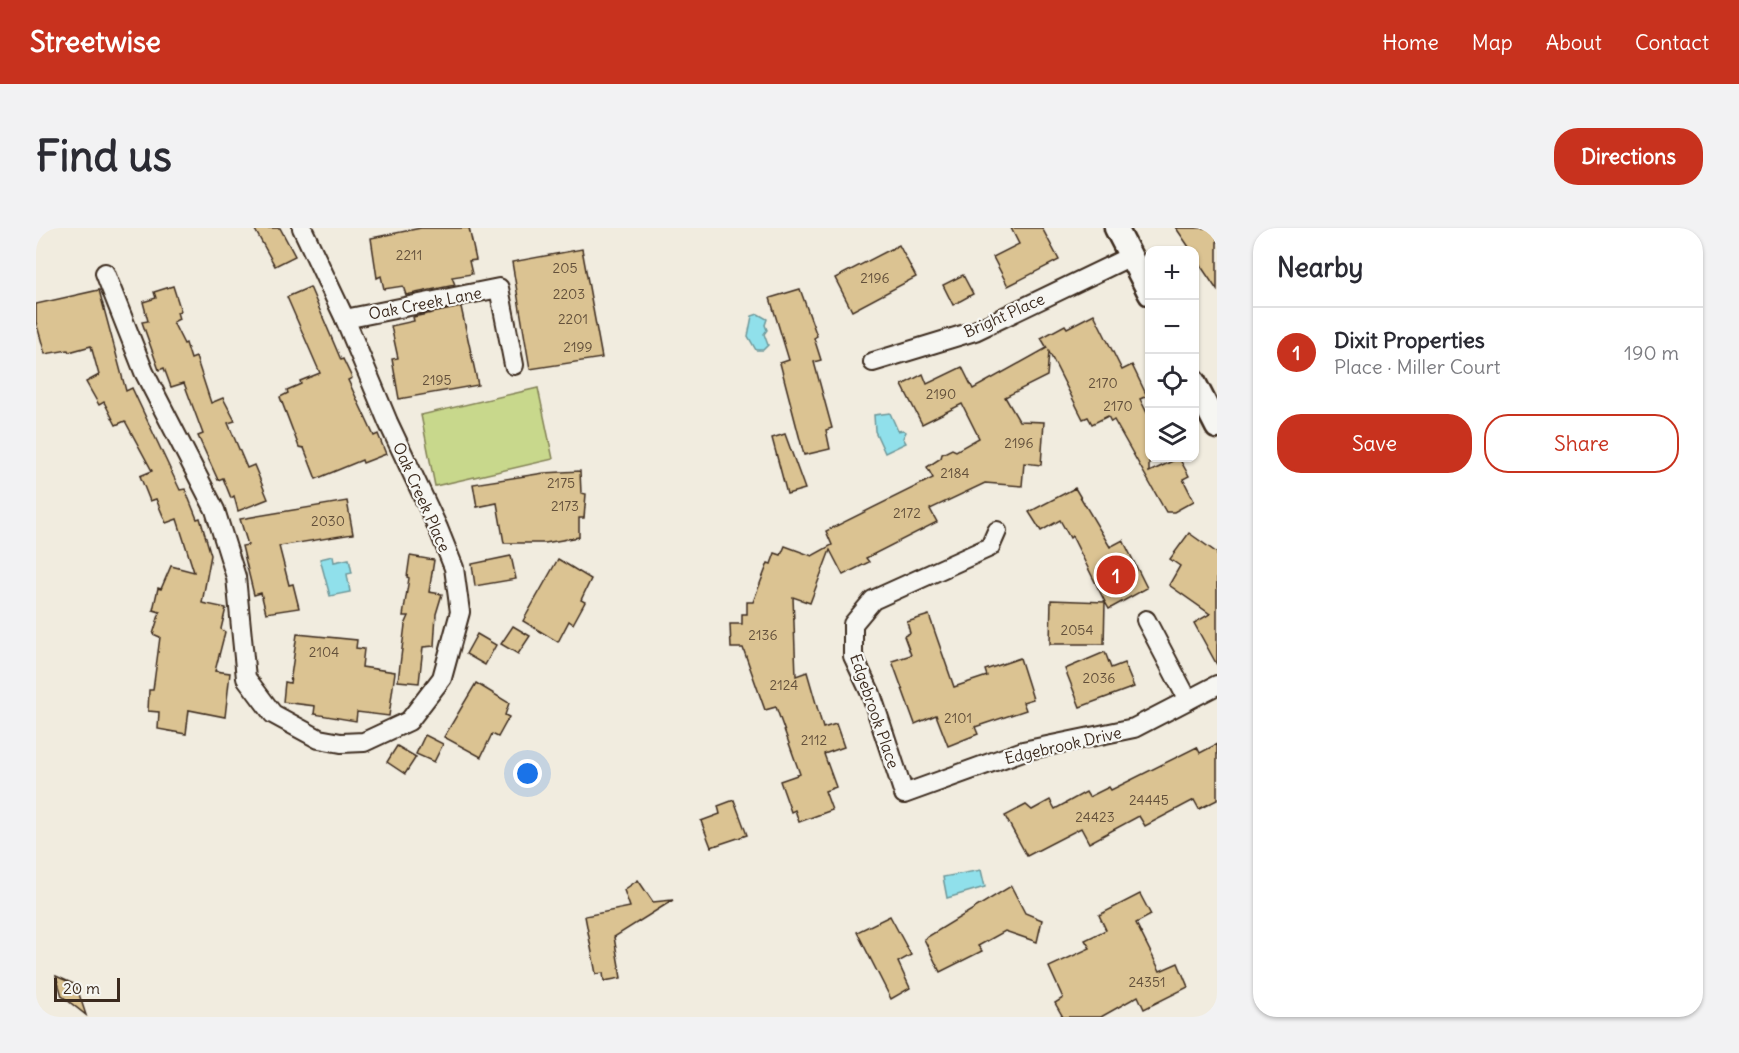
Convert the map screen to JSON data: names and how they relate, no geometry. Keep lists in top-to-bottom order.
{
  "streets": {
    "street": [
      "Oak Creek Lane",
      "Bright Place",
      "Oak Creek Place",
      "Edgebrook Place",
      "Edgebrook Drive"
    ]
  },
  "crossings": [
    ["Oak Creek Lane", "Oak Creek Place"],
    ["Edgebrook Place", "Edgebrook Drive"]
  ],
  "house_numbers": [
    "2211",
    "205",
    "2196",
    "2203",
    "2201",
    "2199",
    "2195",
    "2170",
    "2190",
    "2170",
    "2196",
    "2184",
    "2175",
    "2173",
    "2172",
    "2030",
    "2054",
    "2136",
    "2104",
    "2036",
    "2124",
    "2101",
    "2112",
    "24445",
    "24423",
    "24351"
  ],
  "scale_bar": "20 m",
  "page": {
    "header": "Streetwise",
    "nav": [
      "Home",
      "Map",
      "About",
      "Contact"
    ],
    "buttons": [
      "Directions",
      ["Save", "Share"]
    ],
    "title": "Find us",
    "heading": "Nearby",
    "map_buttons": ["+", "−"],
    "list": [
      {
        "mark": "1",
        "name": "Dixit Properties",
        "note": "Place · Miller Court",
        "value": "190 m"
      }
    ],
    "pins": "1",
    "scale": "20 m"
  }
}
